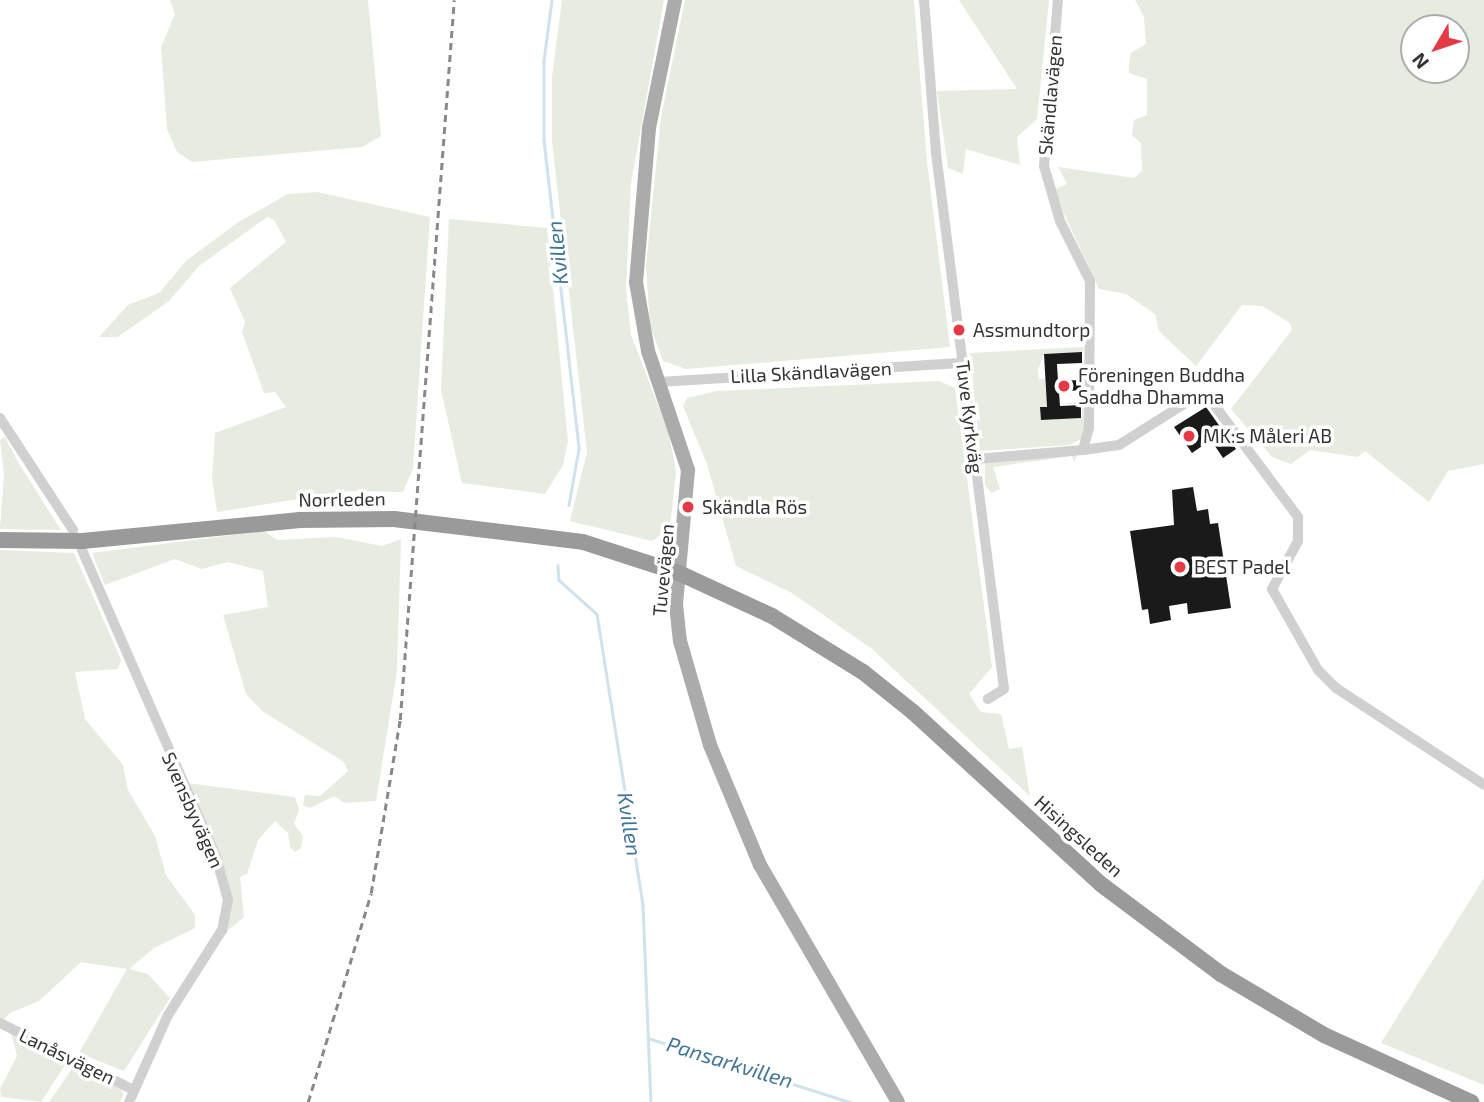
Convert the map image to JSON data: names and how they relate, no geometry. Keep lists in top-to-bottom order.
{
  "streets": {
    "highway": ["Norrleden", "Hisingsleden"],
    "main road": ["Tuvevägen"],
    "street": [
      "Skändlavägen",
      "Lilla Skändlavägen",
      "Tuve Kyrkväg",
      "Svensbyvägen",
      "Lanåsvägen"
    ]
  },
  "crossings": [
    ["Lilla Skändlavägen", "Tuve Kyrkväg"],
    ["Lilla Skändlavägen", "Tuvevägen"],
    ["Norrleden", "Tuvevägen"],
    ["Norrleden", "Hisingsleden"],
    ["Tuvevägen", "Hisingsleden"],
    ["Svensbyvägen", "Lanåsvägen"]
  ],
  "water": ["Kvillen", "Pansarkvillen"],
  "places": [
    "Assmundtorp",
    "Föreningen Buddha Saddha Dhamma",
    "MK:s Måleri AB",
    "Skändla Rös",
    "BEST Padel"
  ],
  "north": "bottom left"
}
